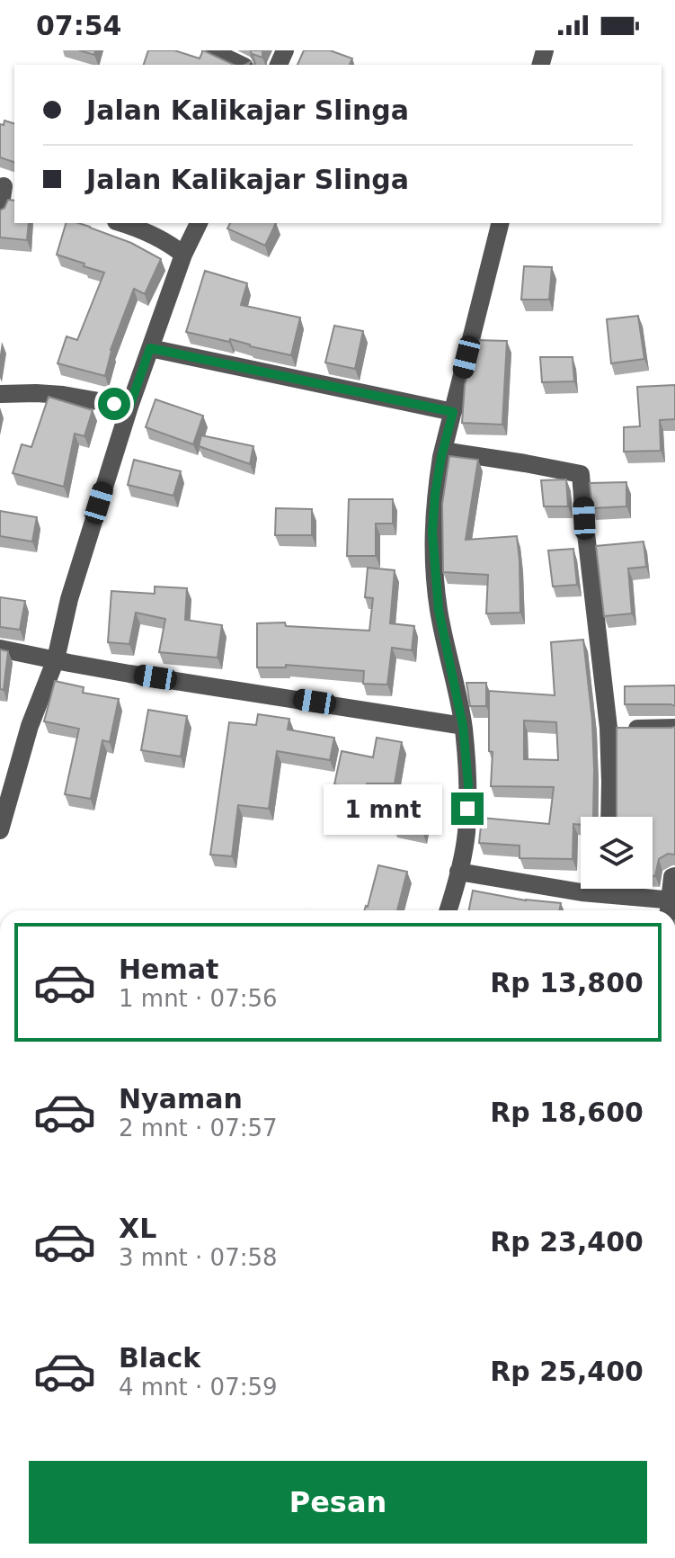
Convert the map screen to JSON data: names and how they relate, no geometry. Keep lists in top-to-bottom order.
{
  "page": {
    "status": "07:54",
    "banner": ["Jalan Kalikajar Slinga", "Jalan Kalikajar Slinga"],
    "bubble": "1 mnt",
    "list": [
      {
        "name": "Hemat",
        "note": "1 mnt · 07:56",
        "value": "Rp 13,800"
      },
      {
        "name": "Nyaman",
        "note": "2 mnt · 07:57",
        "value": "Rp 18,600"
      },
      {
        "name": "XL",
        "note": "3 mnt · 07:58",
        "value": "Rp 23,400"
      },
      {
        "name": "Black",
        "note": "4 mnt · 07:59",
        "value": "Rp 25,400"
      }
    ],
    "buttons": "Pesan"
  }
}
